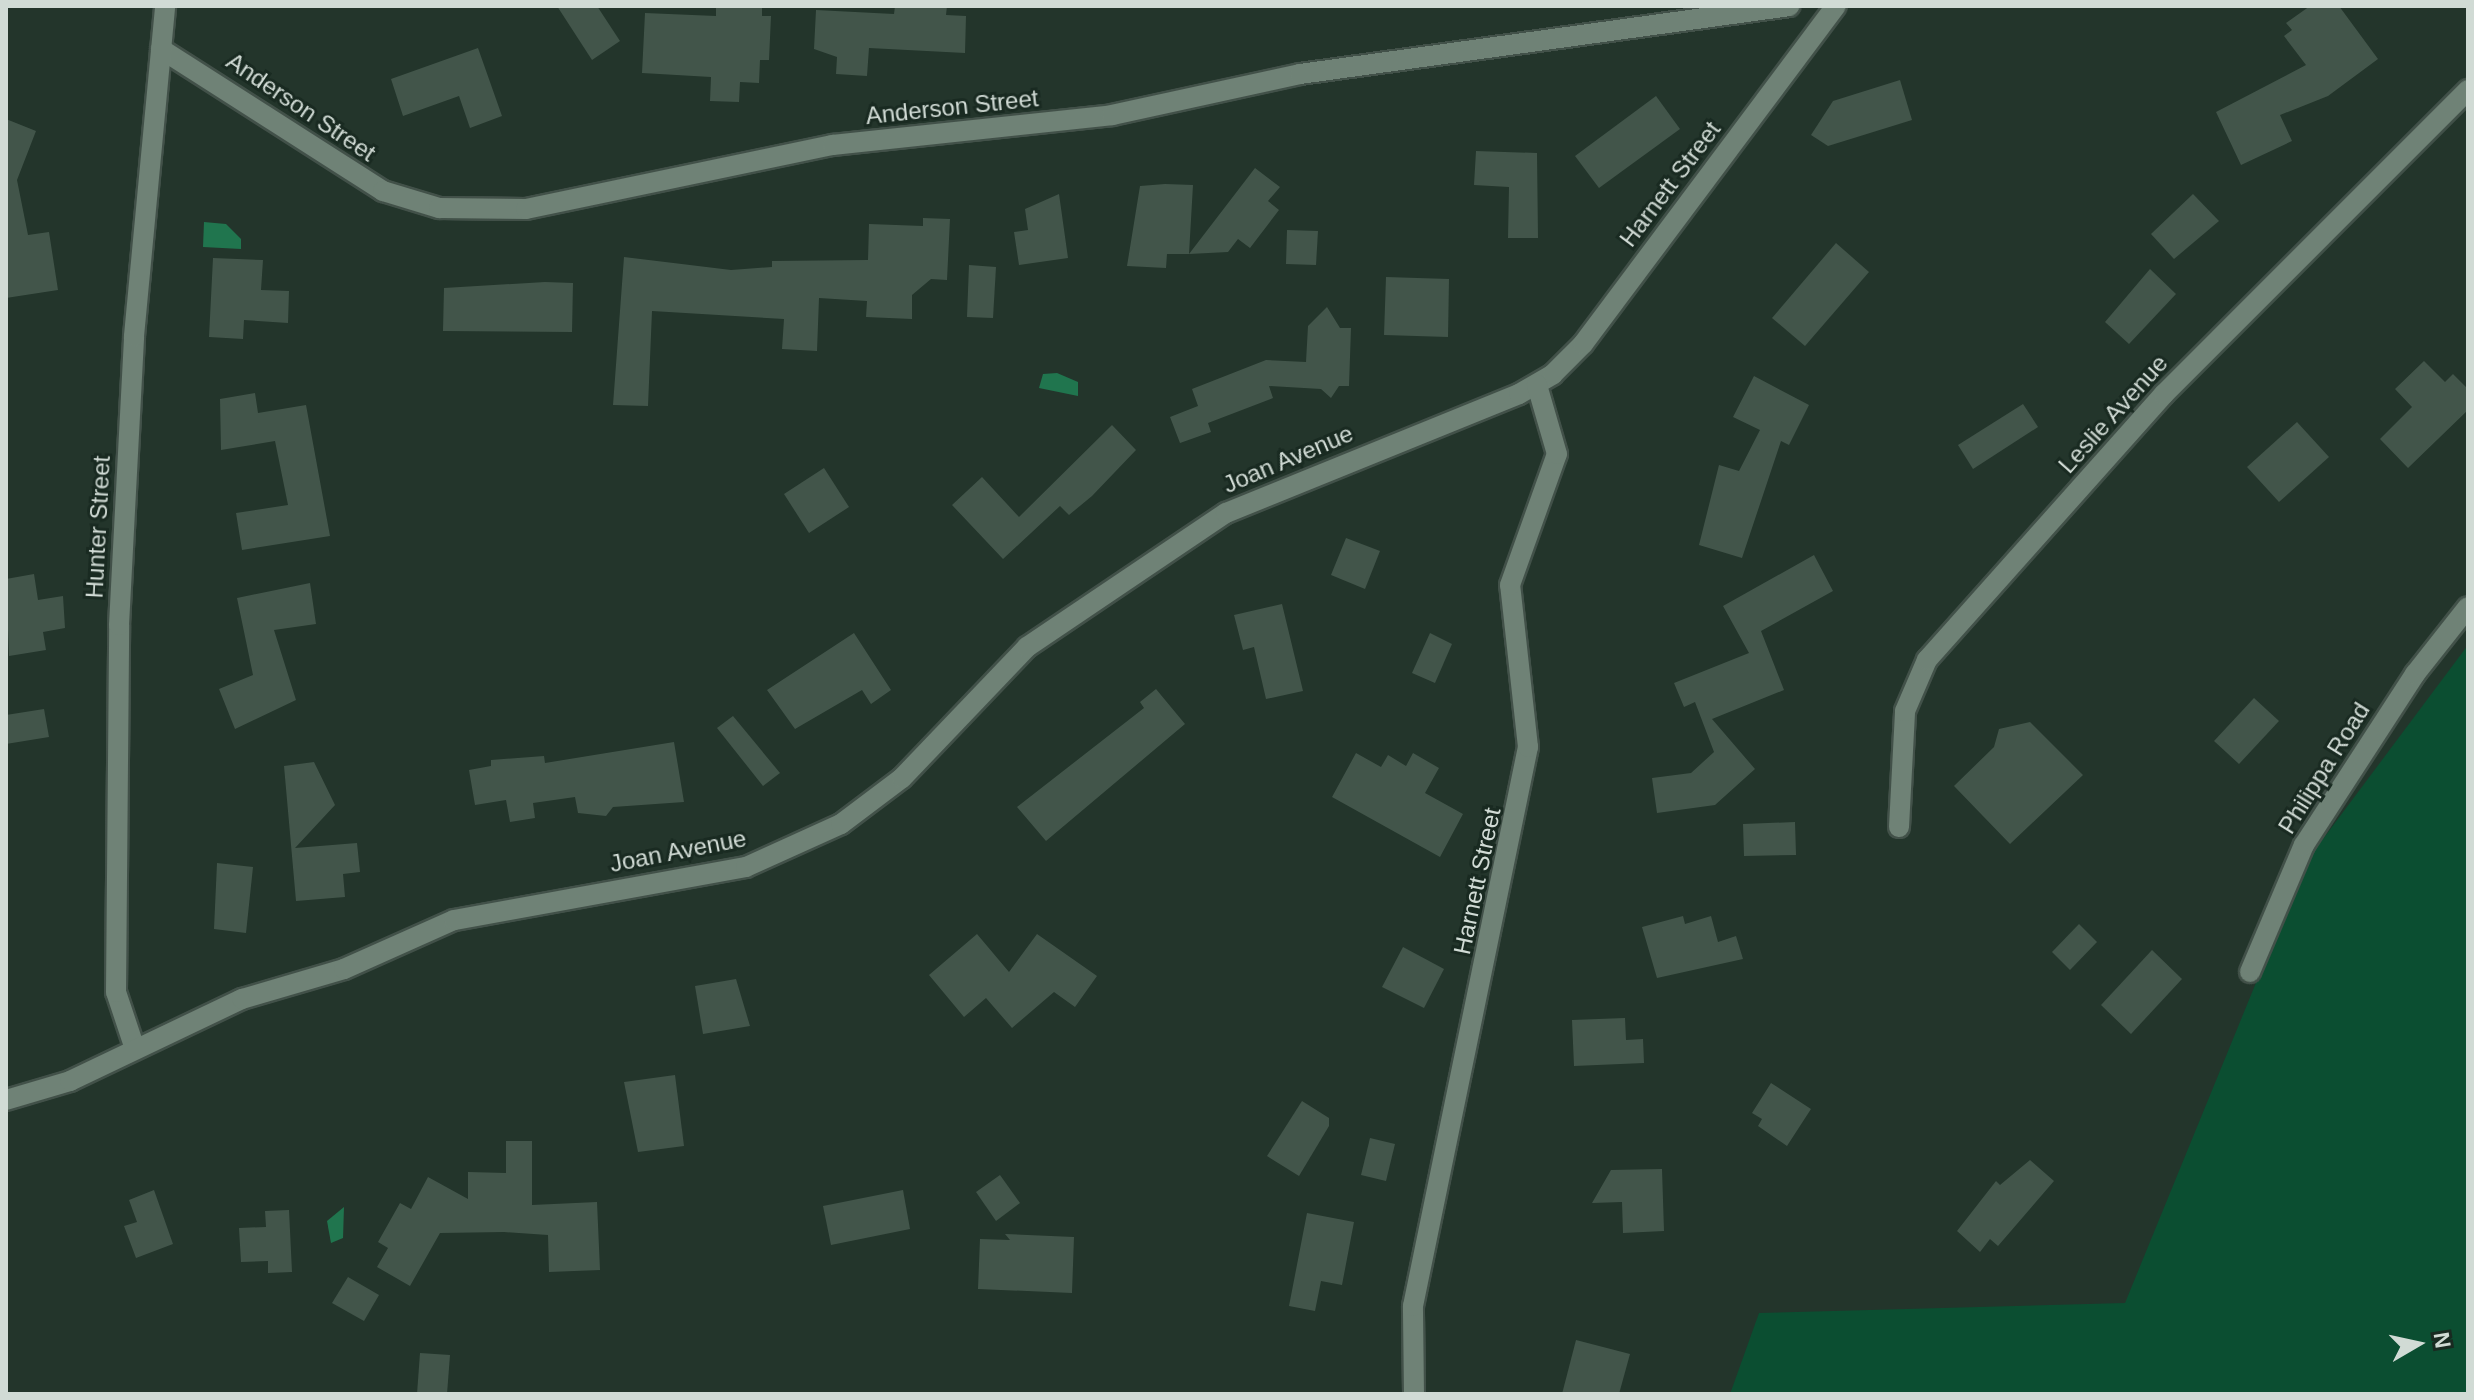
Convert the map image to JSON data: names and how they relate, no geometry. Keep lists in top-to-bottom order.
{
  "streets": {
    "street": [
      "Anderson Street",
      "Harnett Street",
      "Leslie Avenue",
      "Joan Avenue",
      "Hunter Street",
      "Philippa Road"
    ]
  },
  "crossings": [
    ["Anderson Street", "Hunter Street"],
    ["Harnett Street", "Joan Avenue"],
    ["Joan Avenue", "Hunter Street"]
  ],
  "north": "right"
}
